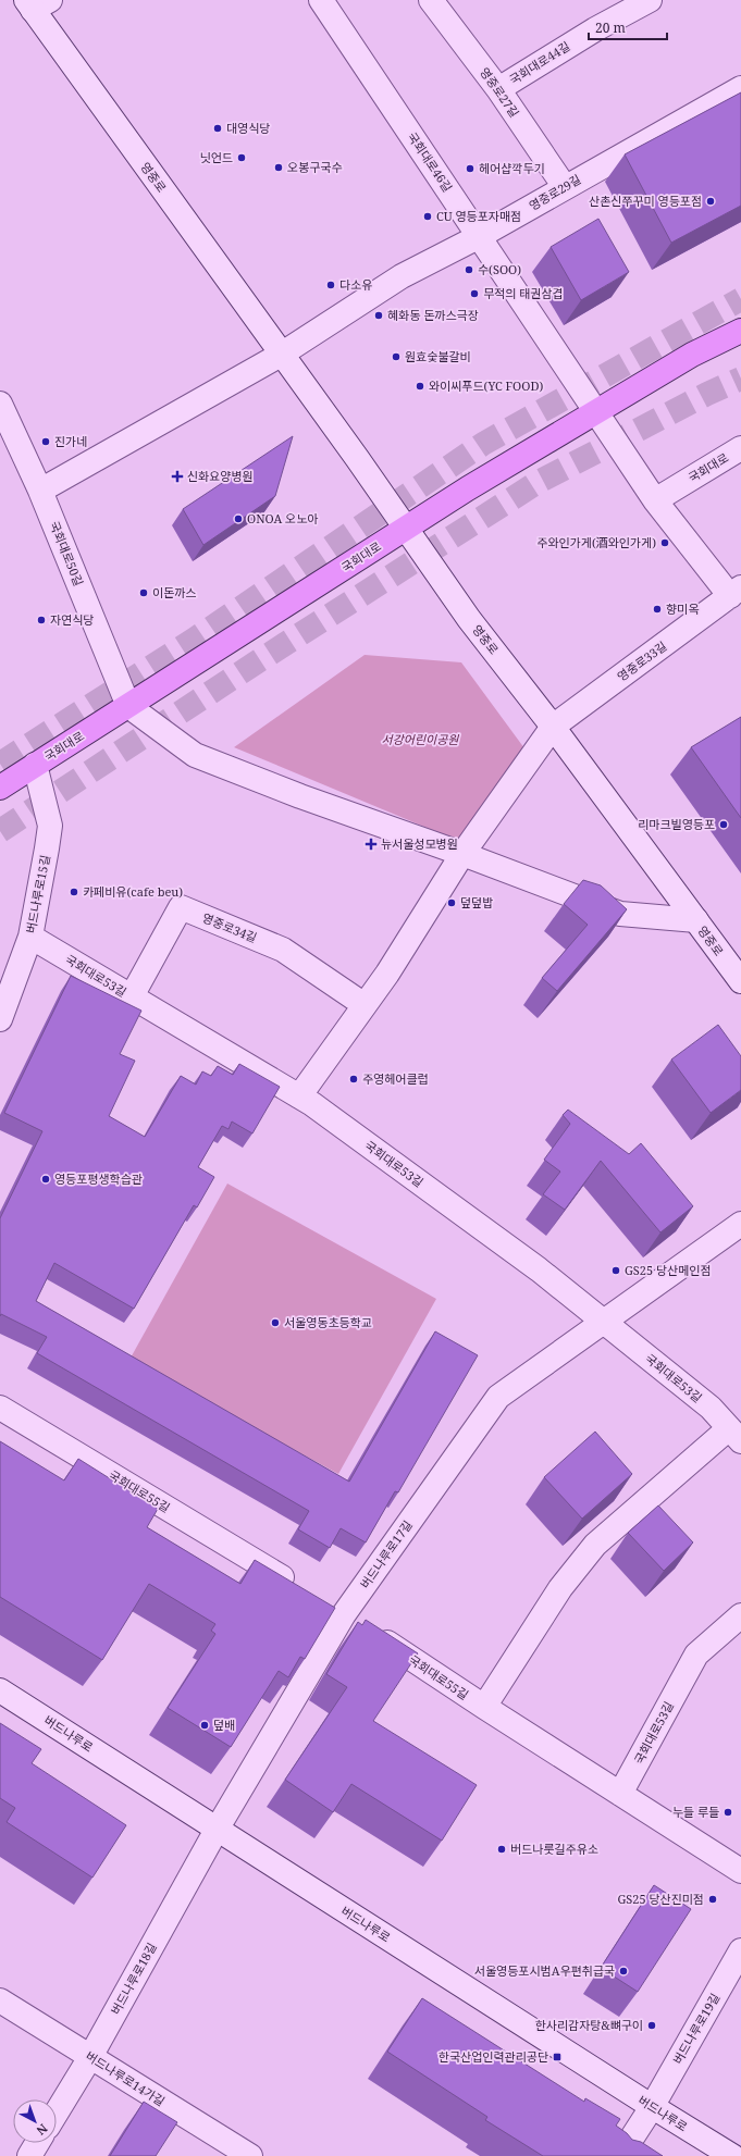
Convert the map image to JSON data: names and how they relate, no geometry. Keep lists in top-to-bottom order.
{
  "streets": {
    "main road": ["국회대로"],
    "street": [
      "국회대로44길",
      "영중로27길",
      "국회대로46길",
      "영중로",
      "영중로29길",
      "국회대로50길",
      "영중로33길",
      "버드나루로15길",
      "영중로34길",
      "국회대로53길",
      "국회대로55길",
      "버드나루로17길",
      "버드나루로",
      "버드나루로18길",
      "버드나루로19길",
      "버드나루로14가길"
    ]
  },
  "crossings": [
    ["국회대로44길", "영중로27길"],
    ["영중로27길", "영중로29길"],
    ["국회대로46길", "영중로29길"],
    ["국회대로46길", "국회대로"],
    ["영중로", "영중로29길"],
    ["영중로", "국회대로"],
    ["영중로", "영중로33길"],
    ["국회대로", "국회대로50길"],
    ["국회대로", "영중로33길"],
    ["국회대로", "버드나루로15길"],
    ["버드나루로15길", "국회대로53길"],
    ["영중로34길", "국회대로53길"],
    ["국회대로53길", "국회대로55길"],
    ["국회대로53길", "버드나루로17길"],
    ["국회대로55길", "버드나루로17길"],
    ["버드나루로17길", "버드나루로"],
    ["버드나루로17길", "버드나루로18길"],
    ["버드나루로", "버드나루로18길"],
    ["버드나루로", "버드나루로19길"],
    ["버드나루로18길", "버드나루로14가길"]
  ],
  "parks": ["서강어린이공원"],
  "places": {
    "other": [
      "대영식당",
      "닛언드",
      "오봉구국수",
      "헤어샵깍두기",
      "산촌신쭈꾸미 영등포점",
      "CU 영등포자매점",
      "수(SOO)",
      "다소유",
      "무적의 태권삼겹",
      "혜화동 돈까스극장",
      "원효숯불갈비",
      "와이씨푸드(YC FOOD)",
      "진가네",
      "ONOA 오노아",
      "주와인가게(酒와인가게)",
      "이돈까스",
      "향미옥",
      "자연식당",
      "리마크빌영등포",
      "카페비유(cafe beu)",
      "덮덮밥",
      "주영헤어클럽",
      "영등포평생학습관",
      "GS25 당산메인점",
      "서울영동초등학교",
      "덮배",
      "누들 루들",
      "버드나룻길주유소",
      "GS25 당산진미점",
      "서울영등포시범A우편취급국",
      "한사리감자탕&뼈구이"
    ],
    "health": ["신화요양병원", "뉴서울성모병원"],
    "transit": ["한국산업인력관리공단"]
  },
  "scale_bar": "20 m",
  "north": "bottom right"
}
